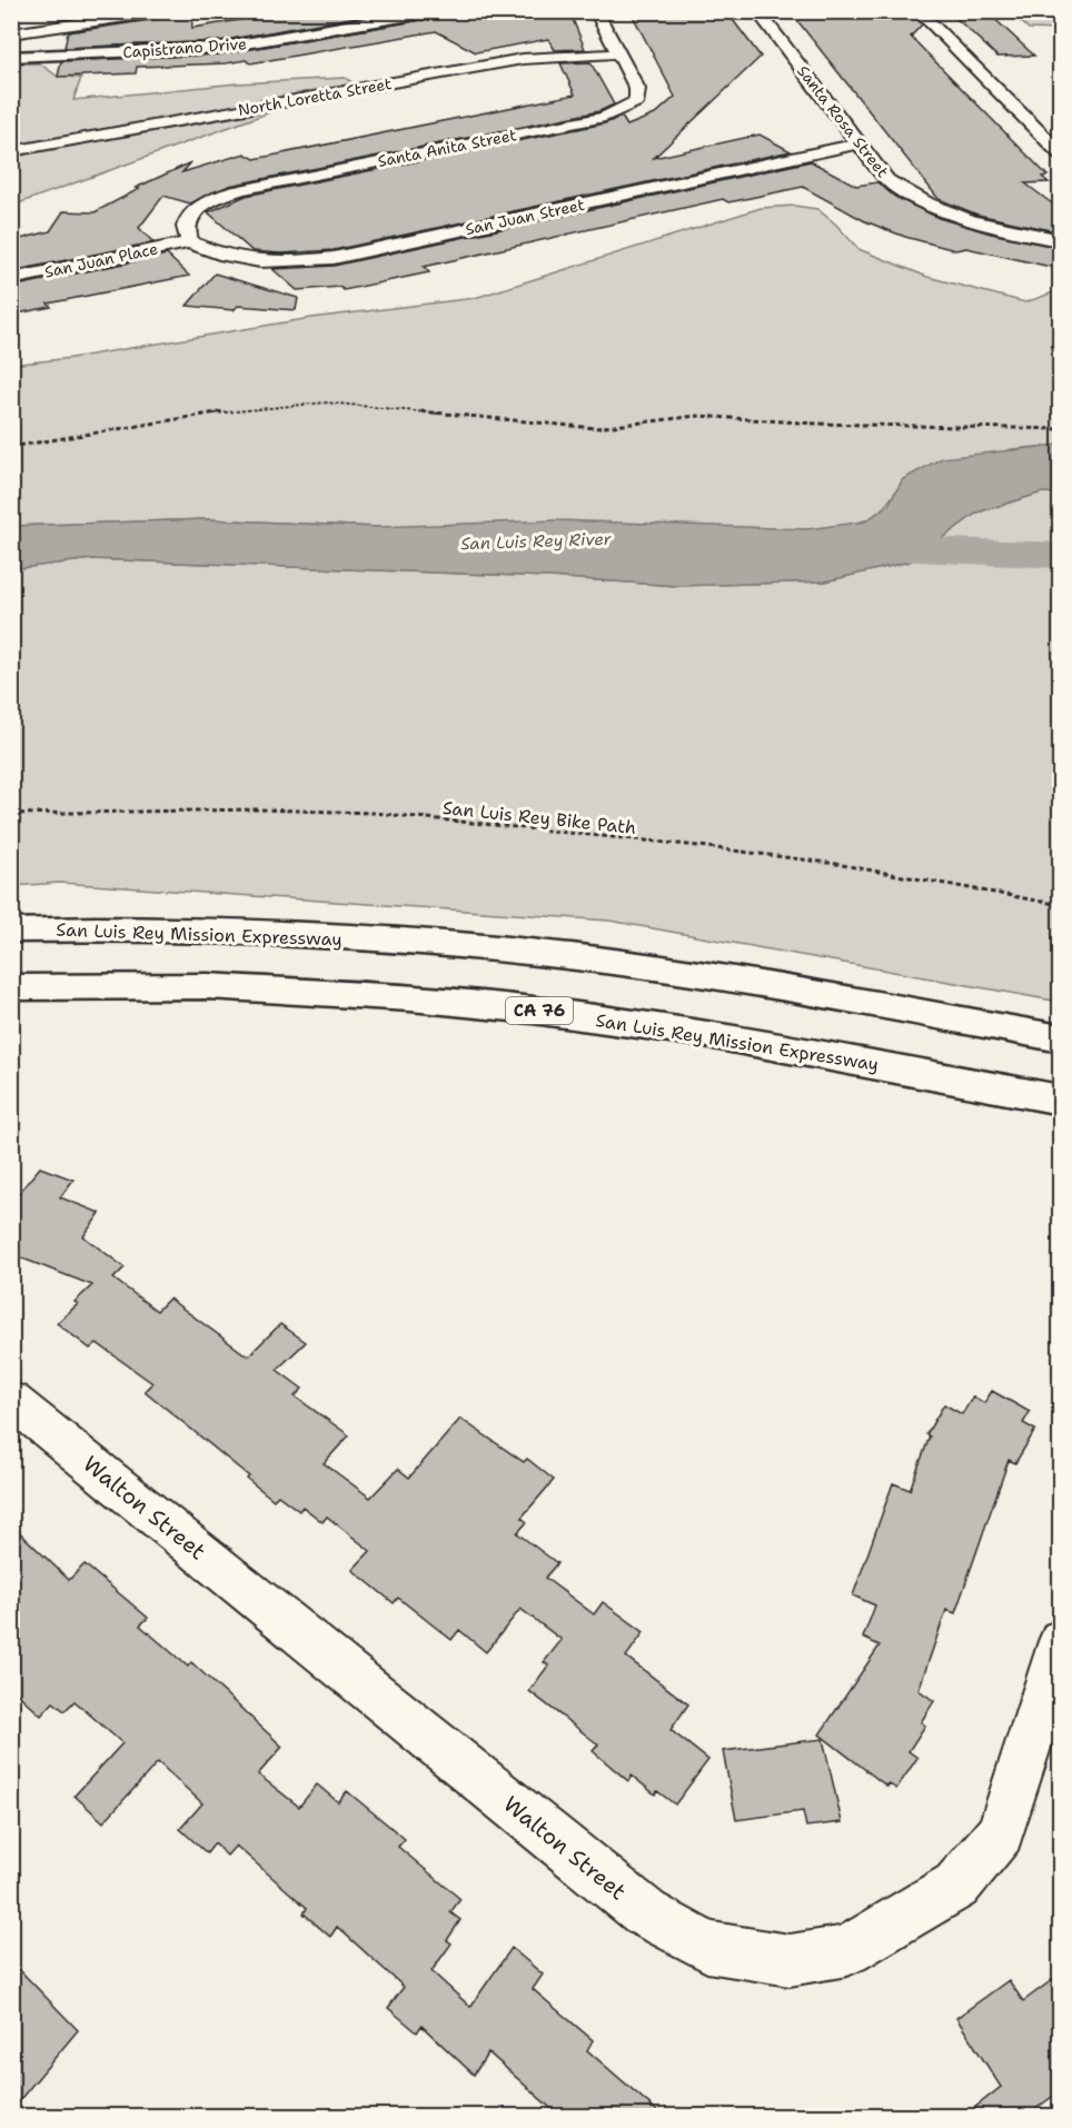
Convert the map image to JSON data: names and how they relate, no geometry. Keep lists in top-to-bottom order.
{
  "streets": {
    "main road": ["Capistrano Drive", "San Luis Rey Mission Expressway", "CA 76"],
    "street": [
      "North Loretta Street",
      "Santa Rosa Street",
      "Santa Anita Street",
      "San Juan Street",
      "San Juan Place",
      "Walton Street"
    ],
    "path": ["San Luis Rey Bike Path"]
  },
  "crossings": [
    ["North Loretta Street", "Santa Anita Street"],
    ["Santa Rosa Street", "San Juan Street"],
    ["Santa Anita Street", "San Juan Street"],
    ["Santa Anita Street", "San Juan Place"],
    ["San Juan Street", "San Juan Place"]
  ],
  "water": ["San Luis Rey River"]
}
